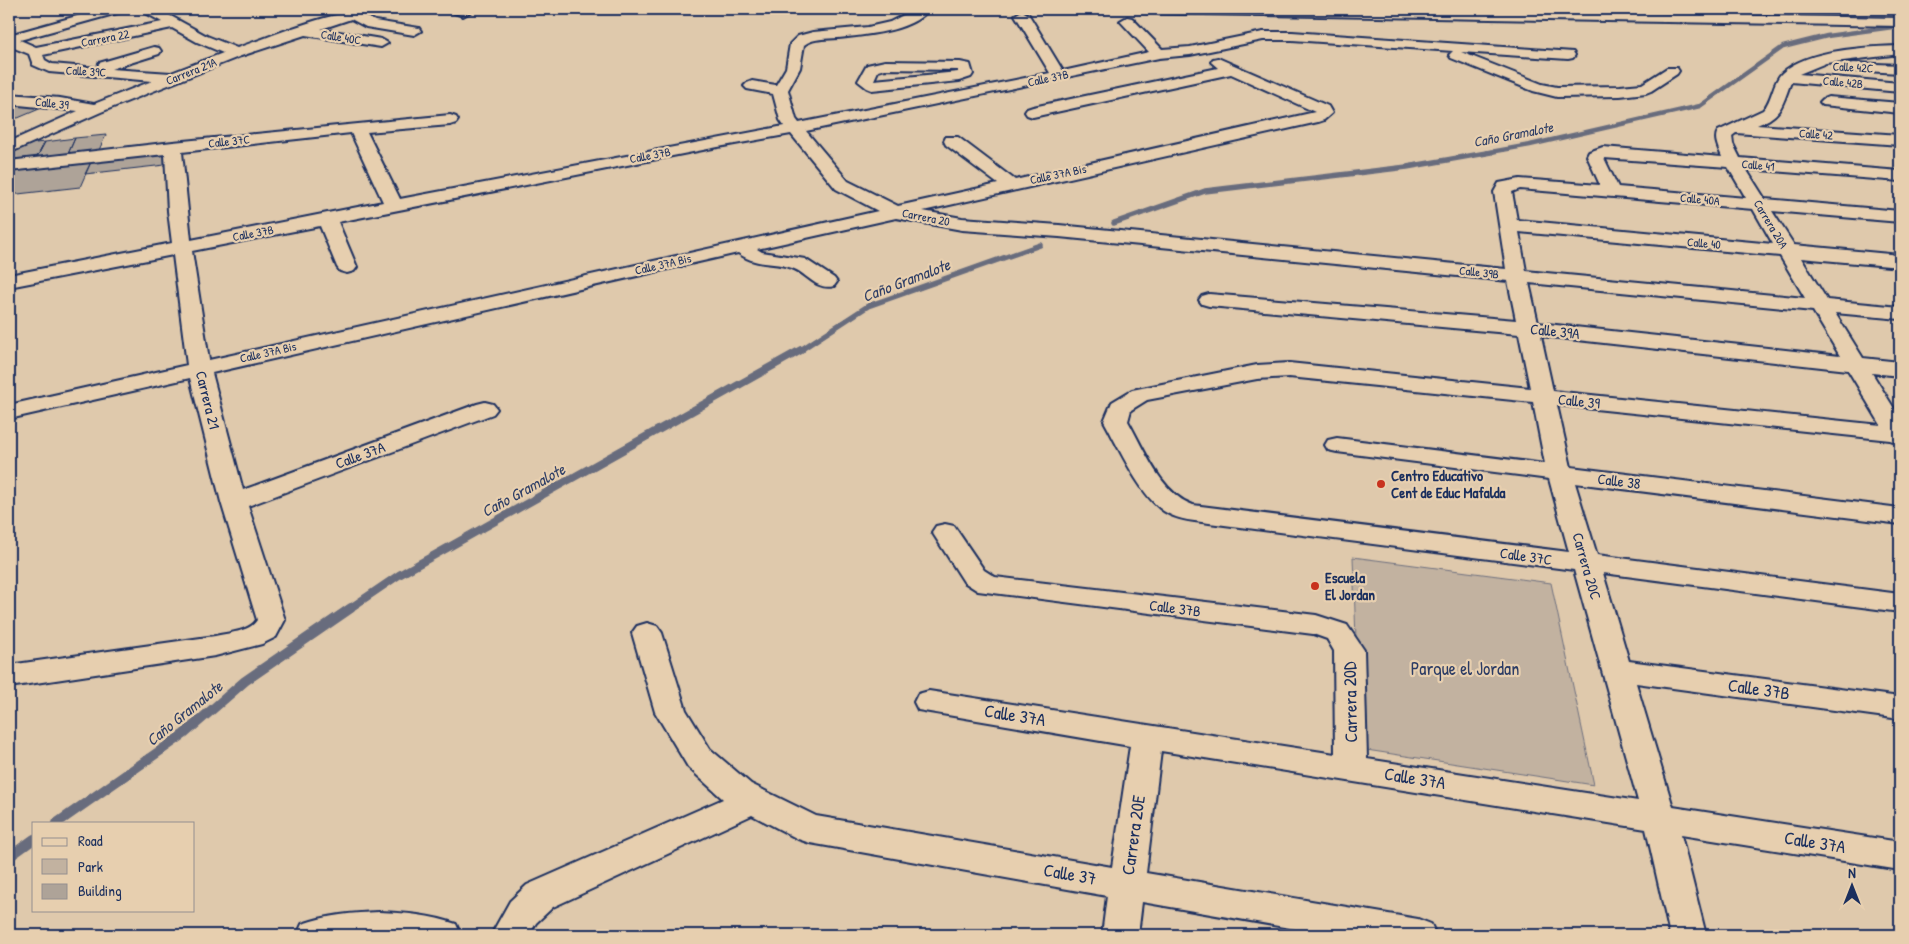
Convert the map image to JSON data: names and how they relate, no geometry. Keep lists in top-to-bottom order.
{
  "streets": {
    "street": [
      "Calle 40C",
      "Carrera 22",
      "Calle 42C",
      "Calle 39C",
      "Carrera 21A",
      "Calle 37B",
      "Calle 42B",
      "Calle 39",
      "Calle 42",
      "Calle 37C",
      "Calle 41",
      "Calle 37A Bis",
      "Calle 40A",
      "Carrera 20",
      "Carrera 20A",
      "Calle 40",
      "Calle 39B",
      "Calle 39A",
      "Carrera 21",
      "Calle 37A",
      "Calle 38",
      "Carrera 20C",
      "Carrera 20D",
      "Carrera 20E",
      "Calle 37"
    ]
  },
  "crossings": [
    ["Calle 40C", "Carrera 21A"],
    ["Carrera 22", "Calle 39C"],
    ["Calle 39C", "Carrera 21A"],
    ["Carrera 21A", "Calle 39"],
    ["Calle 37B", "Carrera 20"],
    ["Calle 37B", "Carrera 21"],
    ["Calle 37B", "Carrera 20C"],
    ["Calle 37B", "Carrera 20D"],
    ["Calle 39", "Calle 37C"],
    ["Calle 39", "Carrera 20A"],
    ["Calle 39", "Carrera 20C"],
    ["Calle 42", "Carrera 20A"],
    ["Calle 37C", "Carrera 21"],
    ["Calle 37C", "Carrera 20C"],
    ["Calle 41", "Calle 40A"],
    ["Calle 41", "Carrera 20A"],
    ["Calle 37A Bis", "Carrera 20"],
    ["Calle 37A Bis", "Carrera 21"],
    ["Calle 40A", "Carrera 20A"],
    ["Calle 40A", "Carrera 20C"],
    ["Carrera 20", "Calle 39B"],
    ["Carrera 20A", "Calle 40"],
    ["Carrera 20A", "Calle 39B"],
    ["Carrera 20A", "Calle 39A"],
    ["Calle 40", "Carrera 20C"],
    ["Calle 39B", "Carrera 20C"],
    ["Calle 39A", "Carrera 20C"],
    ["Carrera 21", "Calle 37A"],
    ["Calle 37A", "Carrera 20C"],
    ["Calle 37A", "Carrera 20D"],
    ["Calle 37A", "Carrera 20E"],
    ["Calle 38", "Carrera 20C"],
    ["Carrera 20E", "Calle 37"]
  ],
  "water": ["Caño Gramalote"],
  "parks": ["Parque el Jordan"],
  "places": ["Centro Educativo Cent de Educ Mafalda", "Escuela El Jordan"],
  "legend": ["Road", "Park", "Building"],
  "north": "top"
}
